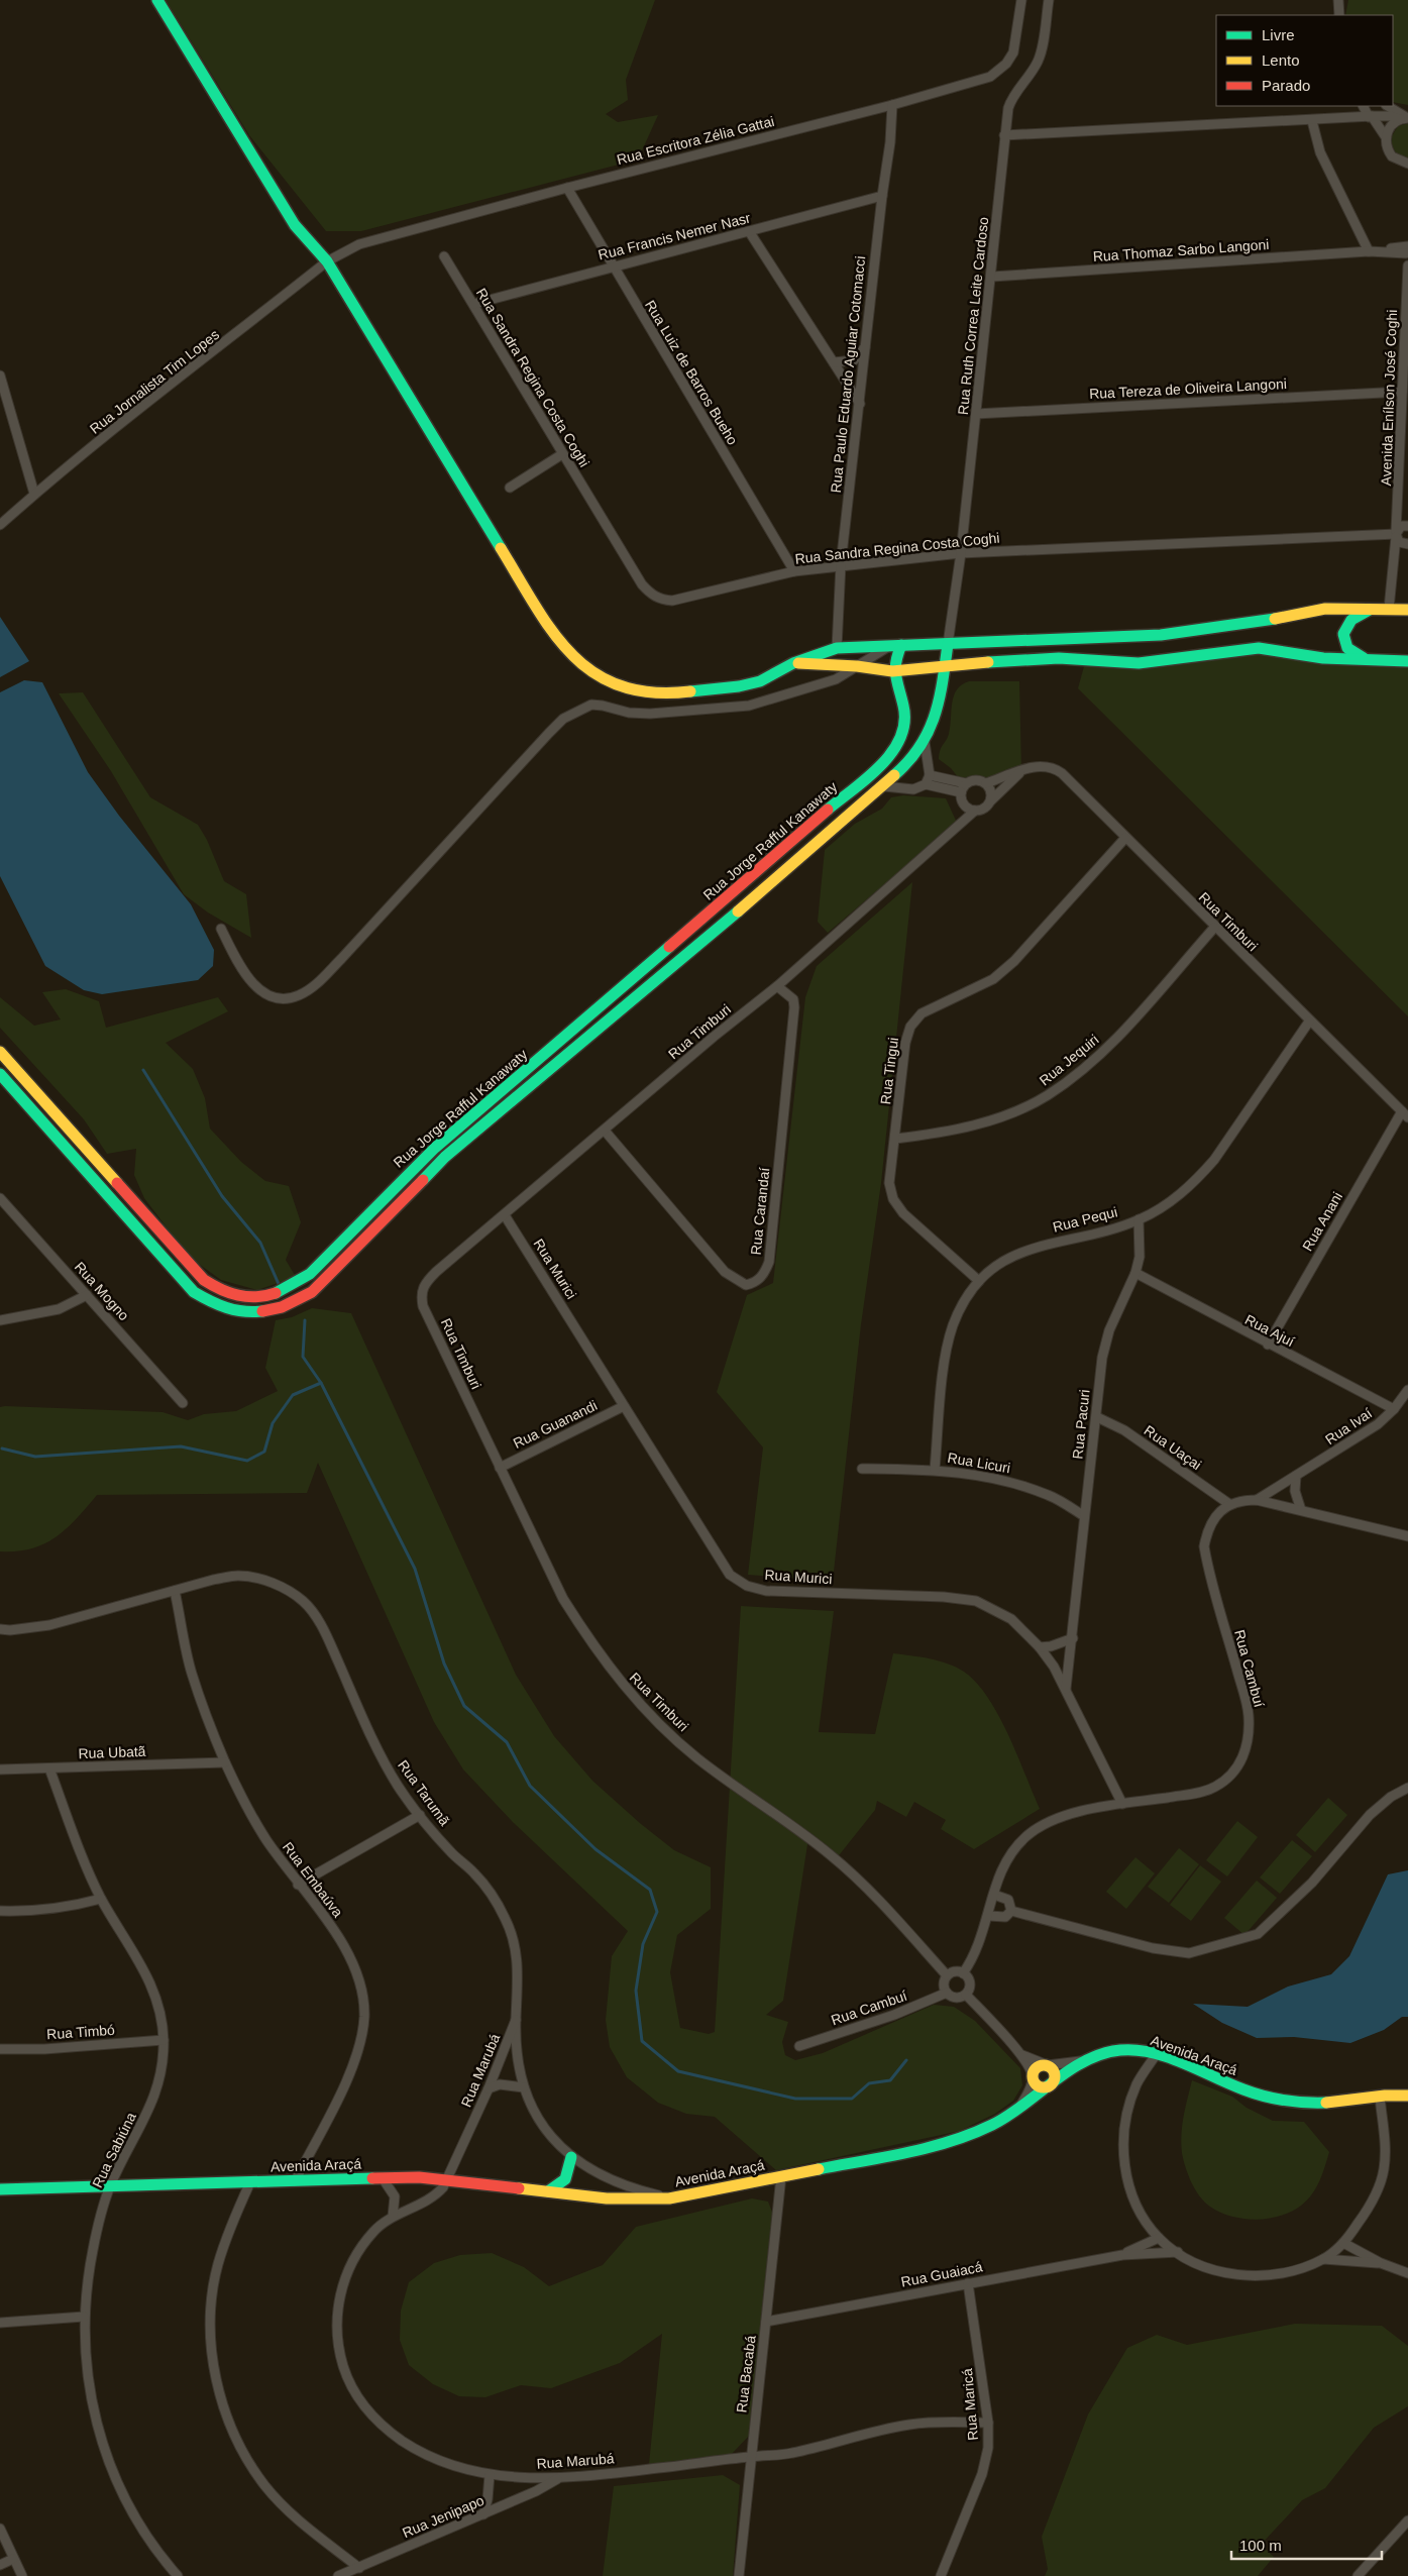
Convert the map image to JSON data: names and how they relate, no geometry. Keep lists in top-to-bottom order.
{
  "streets": {
    "main road": ["Rua Jorge Rafful Kanawaty", "Avenida Araçá"],
    "street": [
      "Rua Escritora Zélia Gattai",
      "Rua Francis Nemer Nasr",
      "Rua Thomaz Sarbo Langoni",
      "Rua Ruth Correa Leite Cardoso",
      "Rua Luiz de Barros Bueho",
      "Rua Paulo Eduardo Aguiar Cotomacci",
      "Rua Sandra Regina Costa Coghi",
      "Rua Jornalista Tim Lopes",
      "Rua Tereza de Oliveira Langoni",
      "Avenida Enílson José Coghi",
      "Rua Timburi",
      "Rua Jequiri",
      "Rua Tingui",
      "Rua Carandaí",
      "Rua Pequi",
      "Rua Anani",
      "Rua Murici",
      "Rua Mogno",
      "Rua Ajuí",
      "Rua Guanandi",
      "Rua Pacuri",
      "Rua Ivaí",
      "Rua Uaçai",
      "Rua Licuri",
      "Rua Cambuí",
      "Rua Ubatã",
      "Rua Tarumã",
      "Rua Embaúva",
      "Rua Timbó",
      "Rua Marubá",
      "Rua Sabiúna",
      "Rua Guaiacá",
      "Rua Bacabá",
      "Rua Maricá",
      "Rua Jenipapo"
    ]
  },
  "crossings": [
    ["Rua Escritora Zélia Gattai", "Rua Luiz de Barros Bueho"],
    ["Rua Escritora Zélia Gattai", "Rua Paulo Eduardo Aguiar Cotomacci"],
    ["Rua Escritora Zélia Gattai", "Rua Jornalista Tim Lopes"],
    ["Rua Francis Nemer Nasr", "Rua Luiz de Barros Bueho"],
    ["Rua Francis Nemer Nasr", "Rua Paulo Eduardo Aguiar Cotomacci"],
    ["Rua Francis Nemer Nasr", "Rua Sandra Regina Costa Coghi"],
    ["Rua Thomaz Sarbo Langoni", "Rua Ruth Correa Leite Cardoso"],
    ["Rua Ruth Correa Leite Cardoso", "Rua Sandra Regina Costa Coghi"],
    ["Rua Ruth Correa Leite Cardoso", "Rua Tereza de Oliveira Langoni"],
    ["Rua Ruth Correa Leite Cardoso", "Rua Jorge Rafful Kanawaty"],
    ["Rua Luiz de Barros Bueho", "Rua Sandra Regina Costa Coghi"],
    ["Rua Paulo Eduardo Aguiar Cotomacci", "Rua Sandra Regina Costa Coghi"],
    ["Rua Sandra Regina Costa Coghi", "Avenida Enílson José Coghi"],
    ["Rua Tereza de Oliveira Langoni", "Avenida Enílson José Coghi"],
    ["Rua Timburi", "Rua Jequiri"],
    ["Rua Timburi", "Rua Tingui"],
    ["Rua Timburi", "Rua Carandaí"],
    ["Rua Timburi", "Rua Pequi"],
    ["Rua Timburi", "Rua Anani"],
    ["Rua Timburi", "Rua Murici"],
    ["Rua Timburi", "Rua Guanandi"],
    ["Rua Timburi", "Rua Cambuí"],
    ["Rua Jequiri", "Rua Tingui"],
    ["Rua Tingui", "Rua Pequi"],
    ["Rua Pequi", "Rua Pacuri"],
    ["Rua Pequi", "Rua Licuri"],
    ["Rua Anani", "Rua Ajuí"],
    ["Rua Murici", "Rua Guanandi"],
    ["Rua Murici", "Rua Pacuri"],
    ["Rua Murici", "Rua Cambuí"],
    ["Rua Ajuí", "Rua Pacuri"],
    ["Rua Ajuí", "Rua Ivaí"],
    ["Rua Pacuri", "Rua Uaçai"],
    ["Rua Pacuri", "Rua Licuri"],
    ["Rua Uaçai", "Rua Cambuí"],
    ["Rua Ubatã", "Rua Embaúva"],
    ["Rua Ubatã", "Rua Sabiúna"],
    ["Rua Tarumã", "Rua Embaúva"],
    ["Rua Tarumã", "Avenida Araçá"],
    ["Rua Tarumã", "Rua Marubá"],
    ["Rua Embaúva", "Avenida Araçá"],
    ["Rua Timbó", "Rua Sabiúna"],
    ["Avenida Araçá", "Rua Marubá"],
    ["Avenida Araçá", "Rua Sabiúna"],
    ["Avenida Araçá", "Rua Bacabá"],
    ["Rua Marubá", "Rua Bacabá"],
    ["Rua Marubá", "Rua Maricá"],
    ["Rua Marubá", "Rua Jenipapo"],
    ["Rua Guaiacá", "Rua Bacabá"],
    ["Rua Guaiacá", "Rua Maricá"]
  ],
  "legend": ["Livre", "Lento", "Parado"],
  "scale_bar": "100 m"
}
